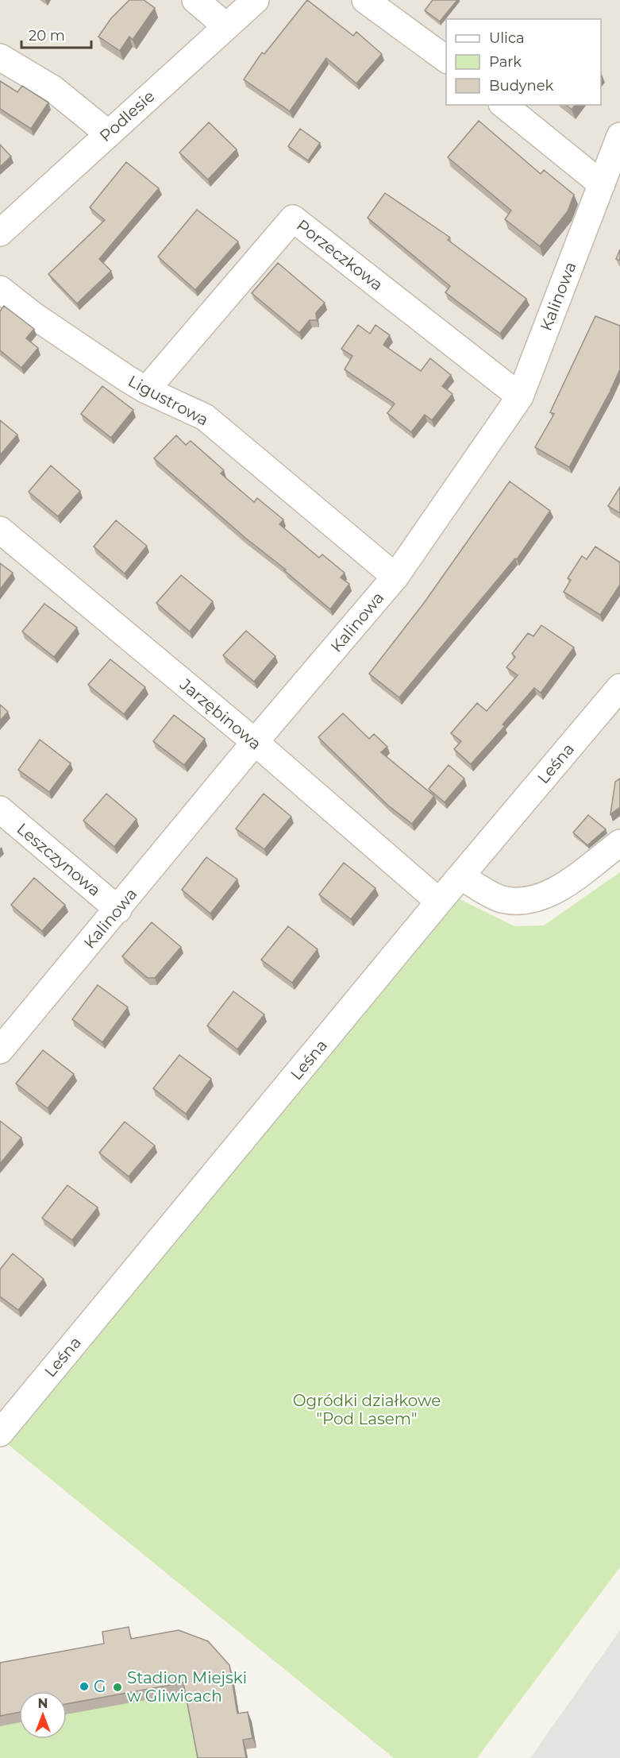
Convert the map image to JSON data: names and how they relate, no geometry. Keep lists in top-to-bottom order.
{
  "streets": {
    "street": [
      "Podlesie",
      "Porzeczkowa",
      "Kalinowa",
      "Ligustrowa",
      "Jarzębinowa",
      "Leśna",
      "Leszczynowa"
    ]
  },
  "crossings": [
    ["Porzeczkowa", "Kalinowa"],
    ["Porzeczkowa", "Ligustrowa"],
    ["Kalinowa", "Ligustrowa"],
    ["Kalinowa", "Jarzębinowa"],
    ["Kalinowa", "Leszczynowa"],
    ["Jarzębinowa", "Leśna"]
  ],
  "parks": ["Ogródki działkowe \"Pod Lasem\""],
  "places": ["G", "Stadion Miejski w Gliwicach"],
  "legend": ["Ulica", "Park", "Budynek"],
  "scale_bar": "20 m",
  "north": "top"
}
